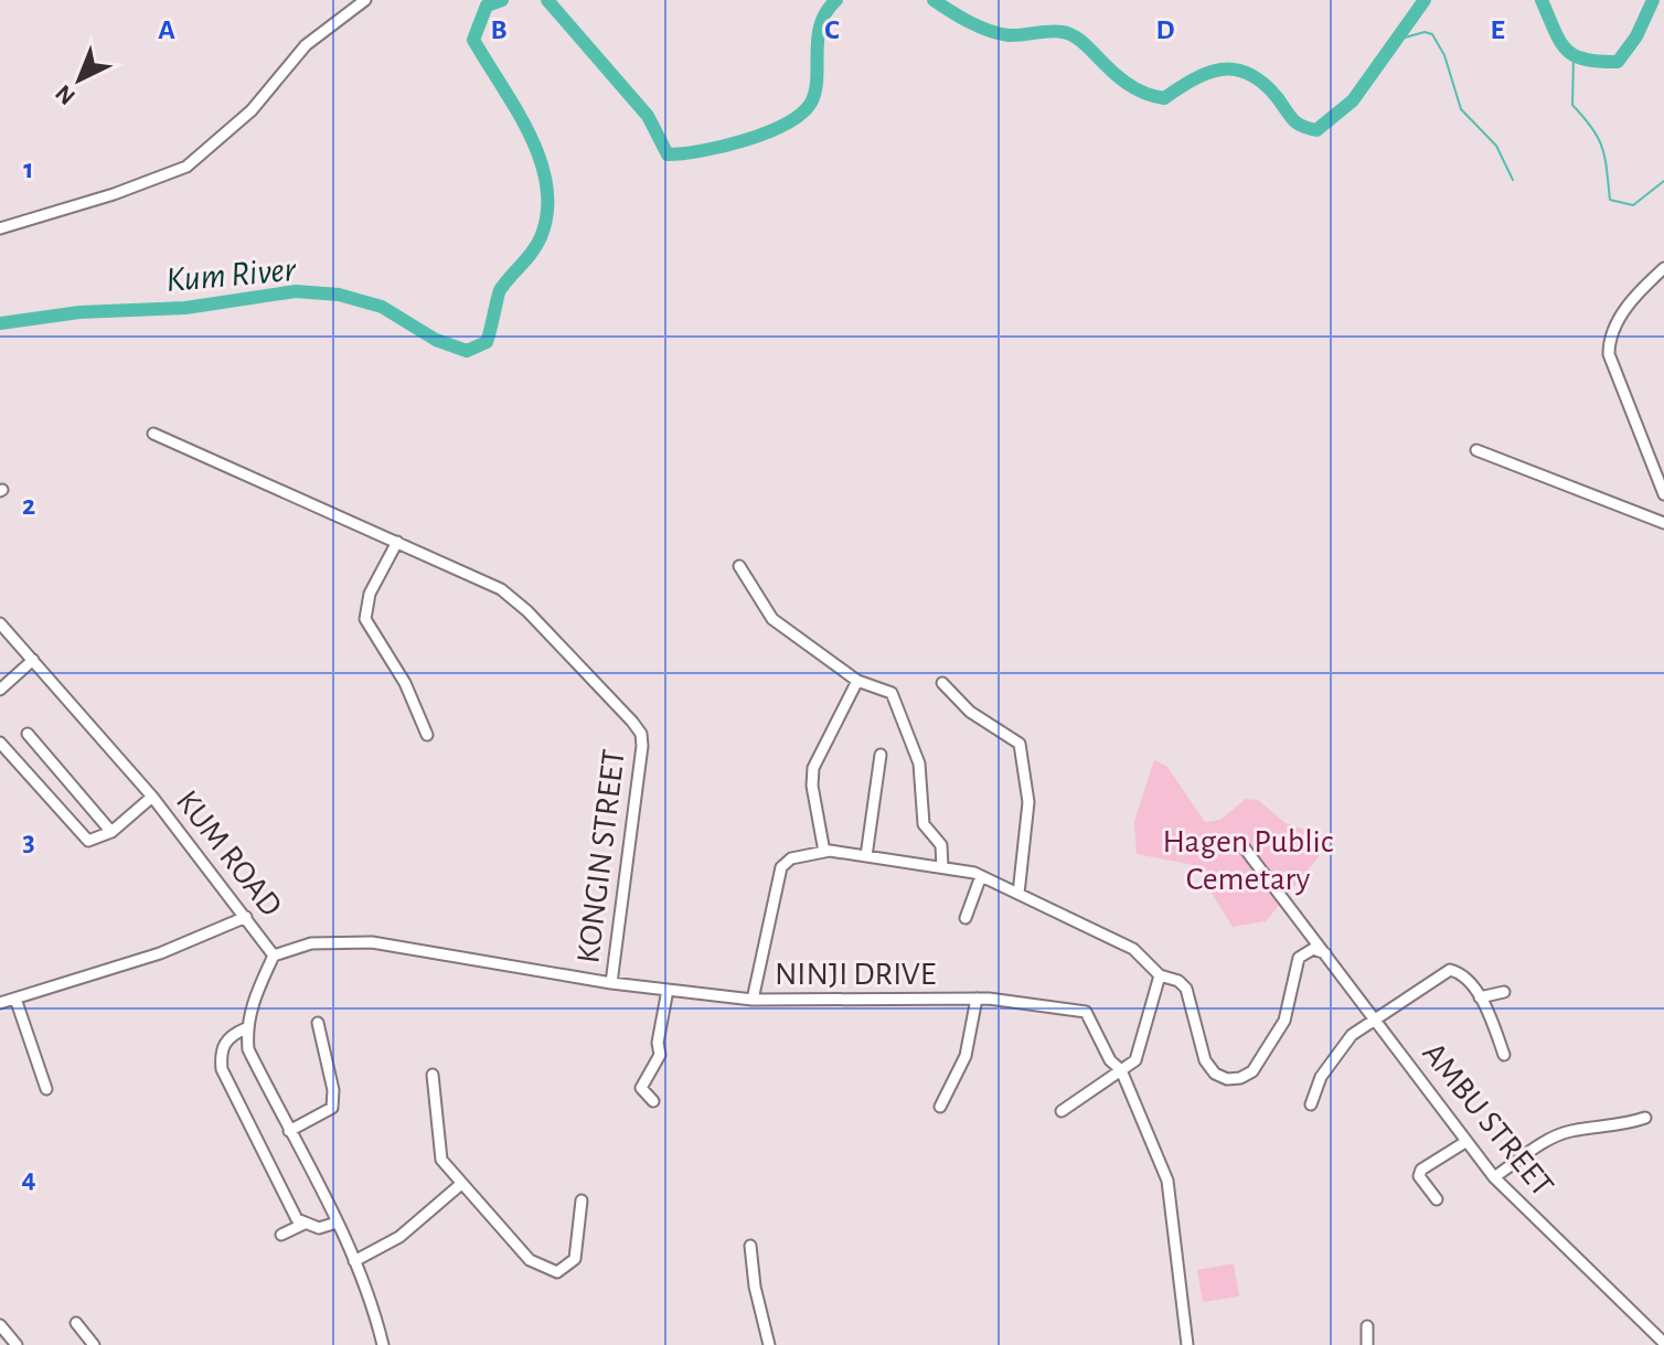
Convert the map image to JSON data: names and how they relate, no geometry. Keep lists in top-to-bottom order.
{
  "streets": {
    "street": [
      "KUM ROAD",
      "KONGIN STREET",
      "NINJI DRIVE",
      "AMBU STREET"
    ]
  },
  "crossings": [
    ["KUM ROAD", "NINJI DRIVE"],
    ["KONGIN STREET", "NINJI DRIVE"]
  ],
  "water": ["Kum River"],
  "parks": ["Hagen Public Cemetary"],
  "north": "bottom left",
  "grid": {
    "columns": [
      "A",
      "B",
      "C",
      "D",
      "E"
    ],
    "rows": [
      "1",
      "2",
      "3",
      "4"
    ]
  }
}
